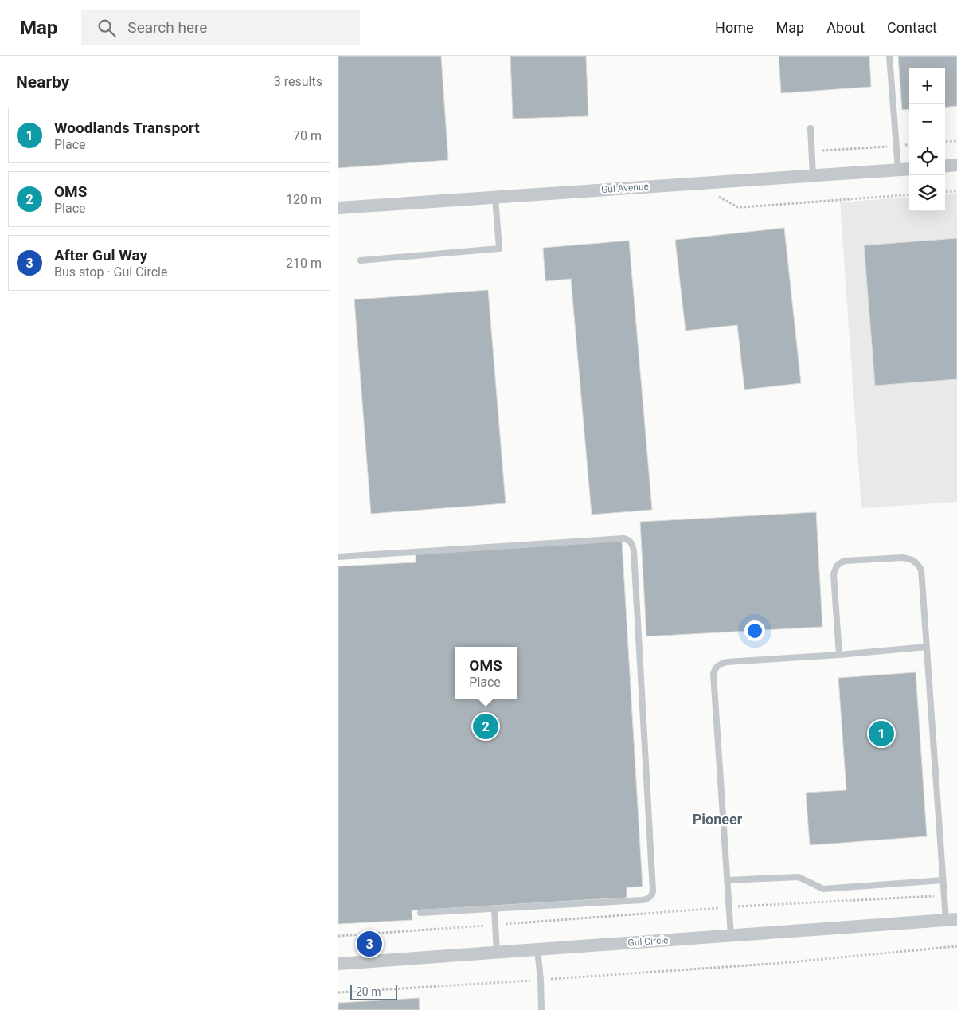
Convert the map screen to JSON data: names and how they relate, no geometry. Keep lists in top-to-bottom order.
{
  "streets": {
    "street": ["Gul Avenue", "Gul Circle"]
  },
  "districts": ["Pioneer"],
  "scale_bar": "20 m",
  "page": {
    "header": "Map",
    "search": "Search here",
    "nav": [
      "Home",
      "Map",
      "About",
      "Contact"
    ],
    "heading": ["Nearby", "3 results"],
    "map_buttons": ["+", "−"],
    "list": [
      {
        "mark": "1",
        "name": "Woodlands Transport",
        "note": "Place",
        "value": "70 m"
      },
      {
        "mark": "2",
        "name": "OMS",
        "note": "Place",
        "value": "120 m"
      },
      {
        "mark": "3",
        "name": "After Gul Way",
        "note": "Bus stop · Gul Circle",
        "value": "210 m"
      }
    ],
    "popup": ["OMS", "Place"],
    "pins": ["2", "1", "3"],
    "scale": "20 m"
  }
}
